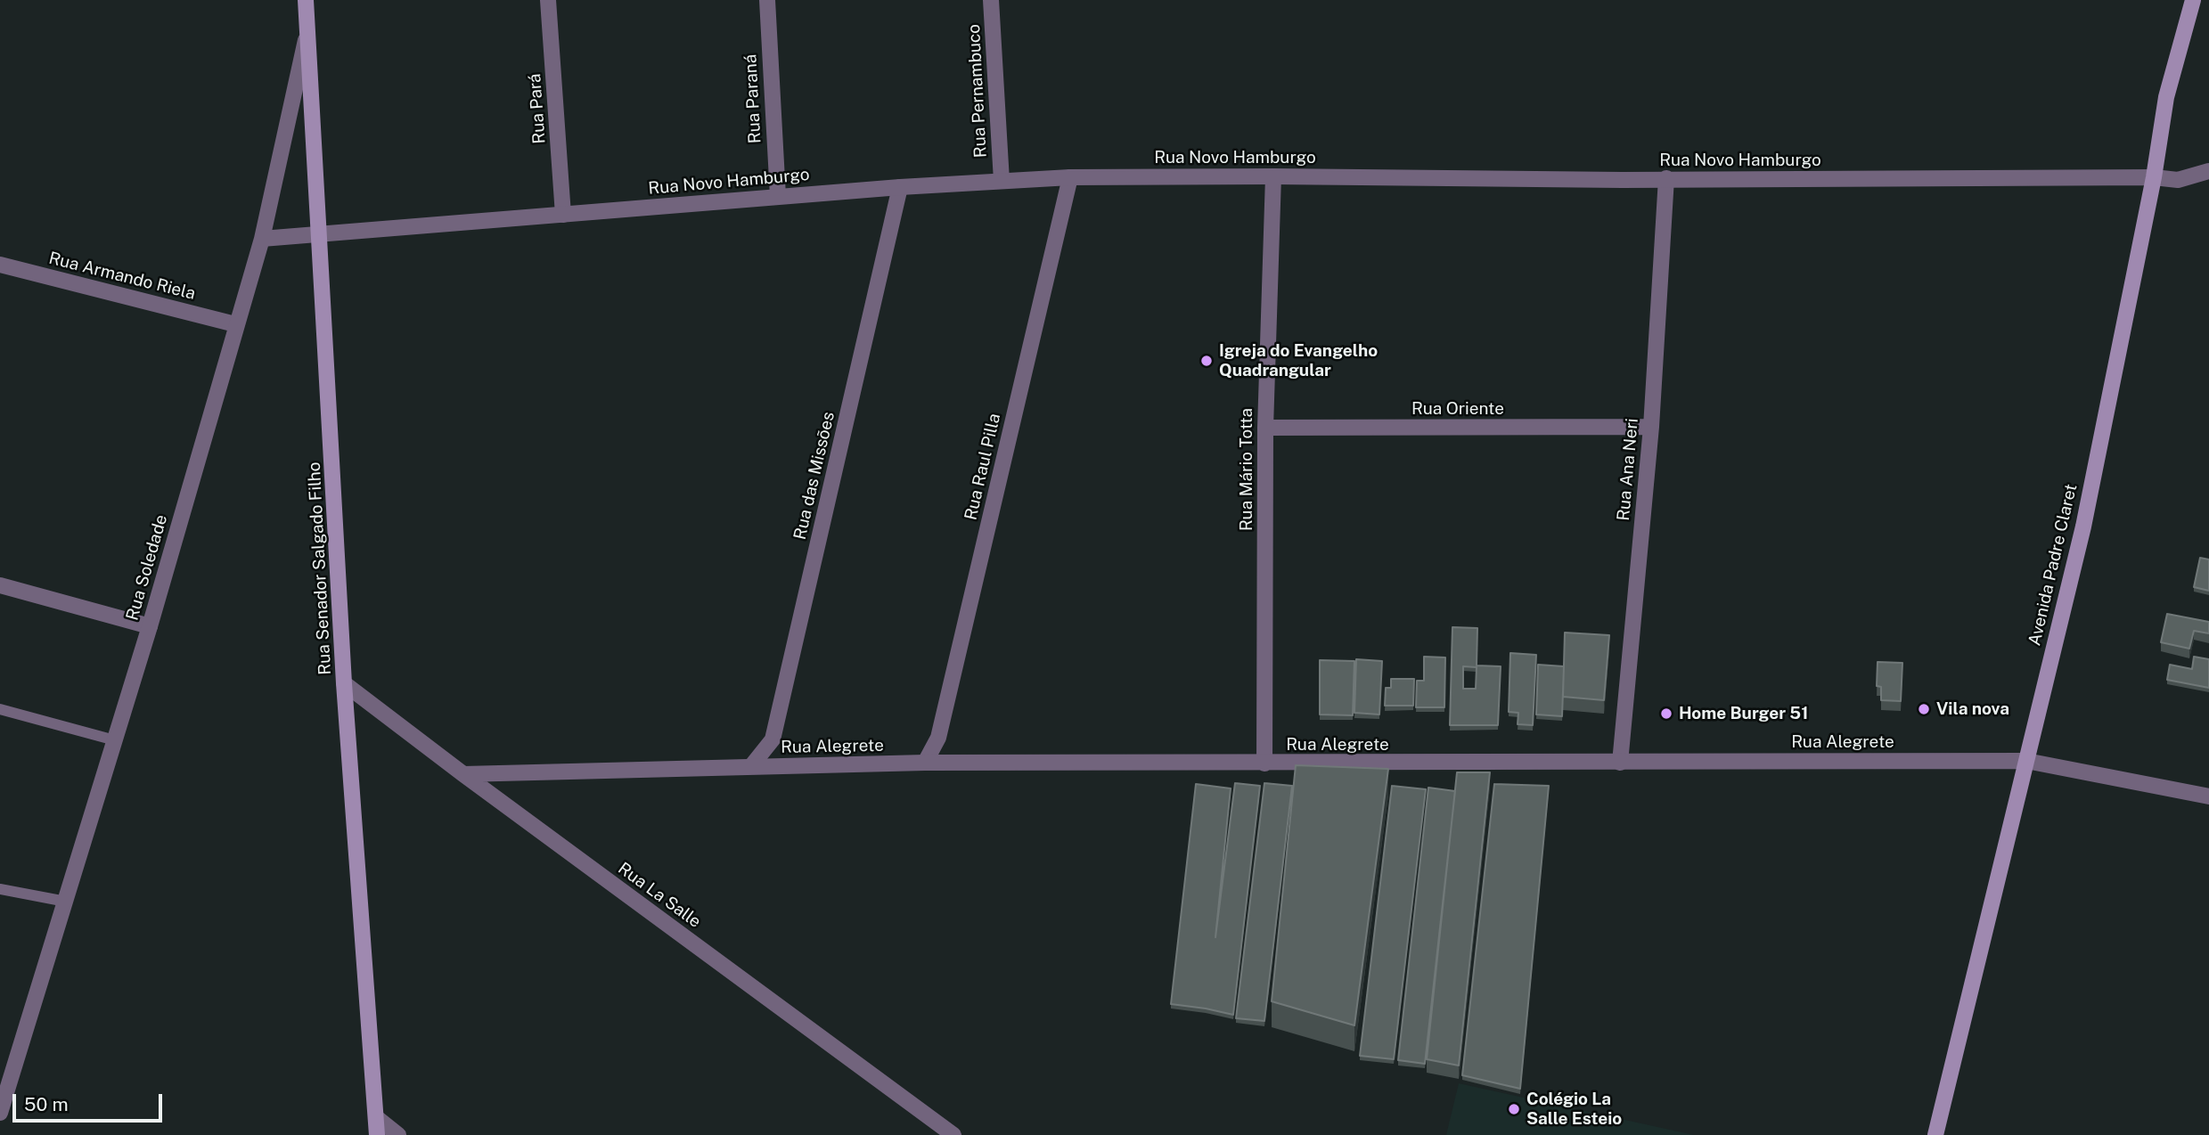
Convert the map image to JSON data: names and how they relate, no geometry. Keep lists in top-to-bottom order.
{
  "streets": {
    "main road": ["Avenida Padre Claret", "Rua Senador Salgado Filho"],
    "street": [
      "Rua Pernambuco",
      "Rua Paraná",
      "Rua Pará",
      "Rua Novo Hamburgo",
      "Rua Armando Riela",
      "Rua Oriente",
      "Rua Raul Pilla",
      "Rua Mário Totta",
      "Rua Ana Neri",
      "Rua das Missões",
      "Rua Soledade",
      "Rua Alegrete",
      "Rua La Salle"
    ]
  },
  "crossings": [
    ["Rua Pernambuco", "Rua Novo Hamburgo"],
    ["Rua Paraná", "Rua Novo Hamburgo"],
    ["Rua Pará", "Rua Novo Hamburgo"],
    ["Rua Novo Hamburgo", "Rua Raul Pilla"],
    ["Rua Novo Hamburgo", "Rua Mário Totta"],
    ["Rua Novo Hamburgo", "Rua Ana Neri"],
    ["Rua Novo Hamburgo", "Rua das Missões"],
    ["Rua Novo Hamburgo", "Avenida Padre Claret"],
    ["Rua Novo Hamburgo", "Rua Soledade"],
    ["Rua Novo Hamburgo", "Rua Senador Salgado Filho"],
    ["Rua Armando Riela", "Rua Soledade"],
    ["Rua Oriente", "Rua Mário Totta"],
    ["Rua Oriente", "Rua Ana Neri"],
    ["Rua Raul Pilla", "Rua Alegrete"],
    ["Rua Mário Totta", "Rua Alegrete"],
    ["Rua Ana Neri", "Rua Alegrete"],
    ["Rua das Missões", "Rua Alegrete"],
    ["Avenida Padre Claret", "Rua Alegrete"],
    ["Rua Soledade", "Rua Senador Salgado Filho"],
    ["Rua Senador Salgado Filho", "Rua La Salle"],
    ["Rua Alegrete", "Rua La Salle"]
  ],
  "places": [
    "Igreja do Evangelho Quadrangular",
    "Vila nova",
    "Home Burger 51",
    "Colégio La Salle Esteio"
  ],
  "scale_bar": "50 m"
}
